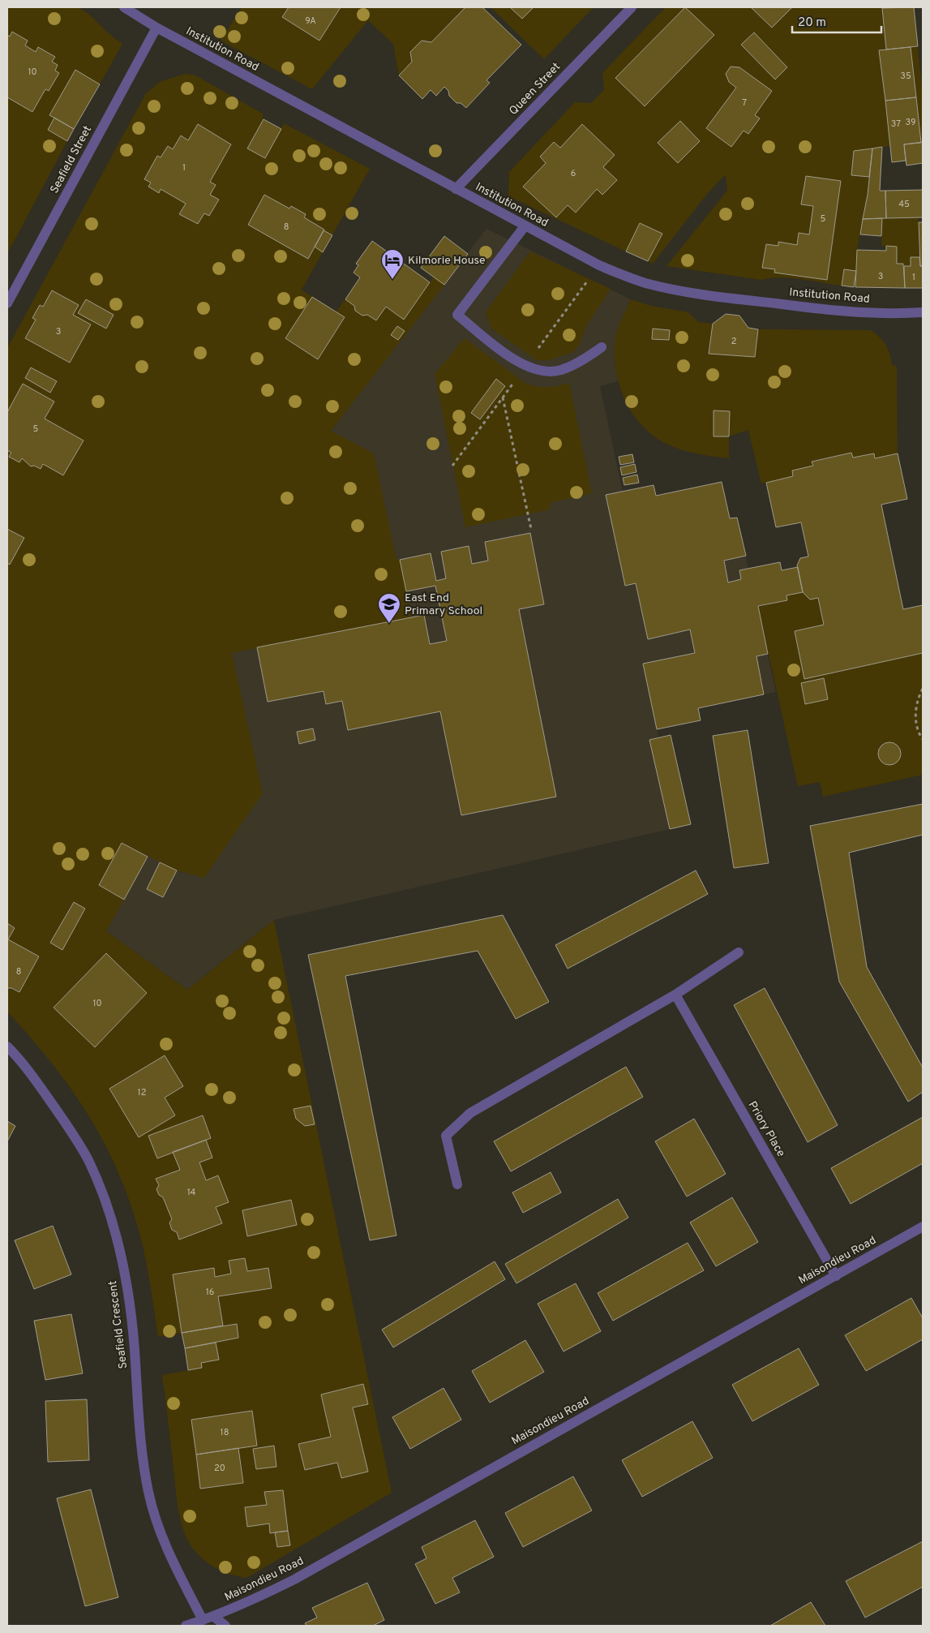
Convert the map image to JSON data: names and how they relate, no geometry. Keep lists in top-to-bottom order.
{
  "streets": {
    "street": [
      "Institution Road",
      "Queen Street",
      "Seafield Street",
      "Priory Place",
      "Maisondieu Road",
      "Seafield Crescent"
    ]
  },
  "crossings": [
    ["Institution Road", "Queen Street"],
    ["Institution Road", "Seafield Street"],
    ["Priory Place", "Maisondieu Road"],
    ["Maisondieu Road", "Seafield Crescent"]
  ],
  "places": {
    "hotel": ["Kilmorie House"],
    "school or university": ["East End Primary School"]
  },
  "house_numbers": [
    "9A",
    "10",
    "35",
    "7",
    "39",
    "37",
    "1",
    "6",
    "45",
    "5",
    "8",
    "3",
    "1",
    "3",
    "2",
    "5",
    "8",
    "10",
    "12",
    "14",
    "16",
    "18",
    "20"
  ],
  "scale_bar": "20 m"
}
